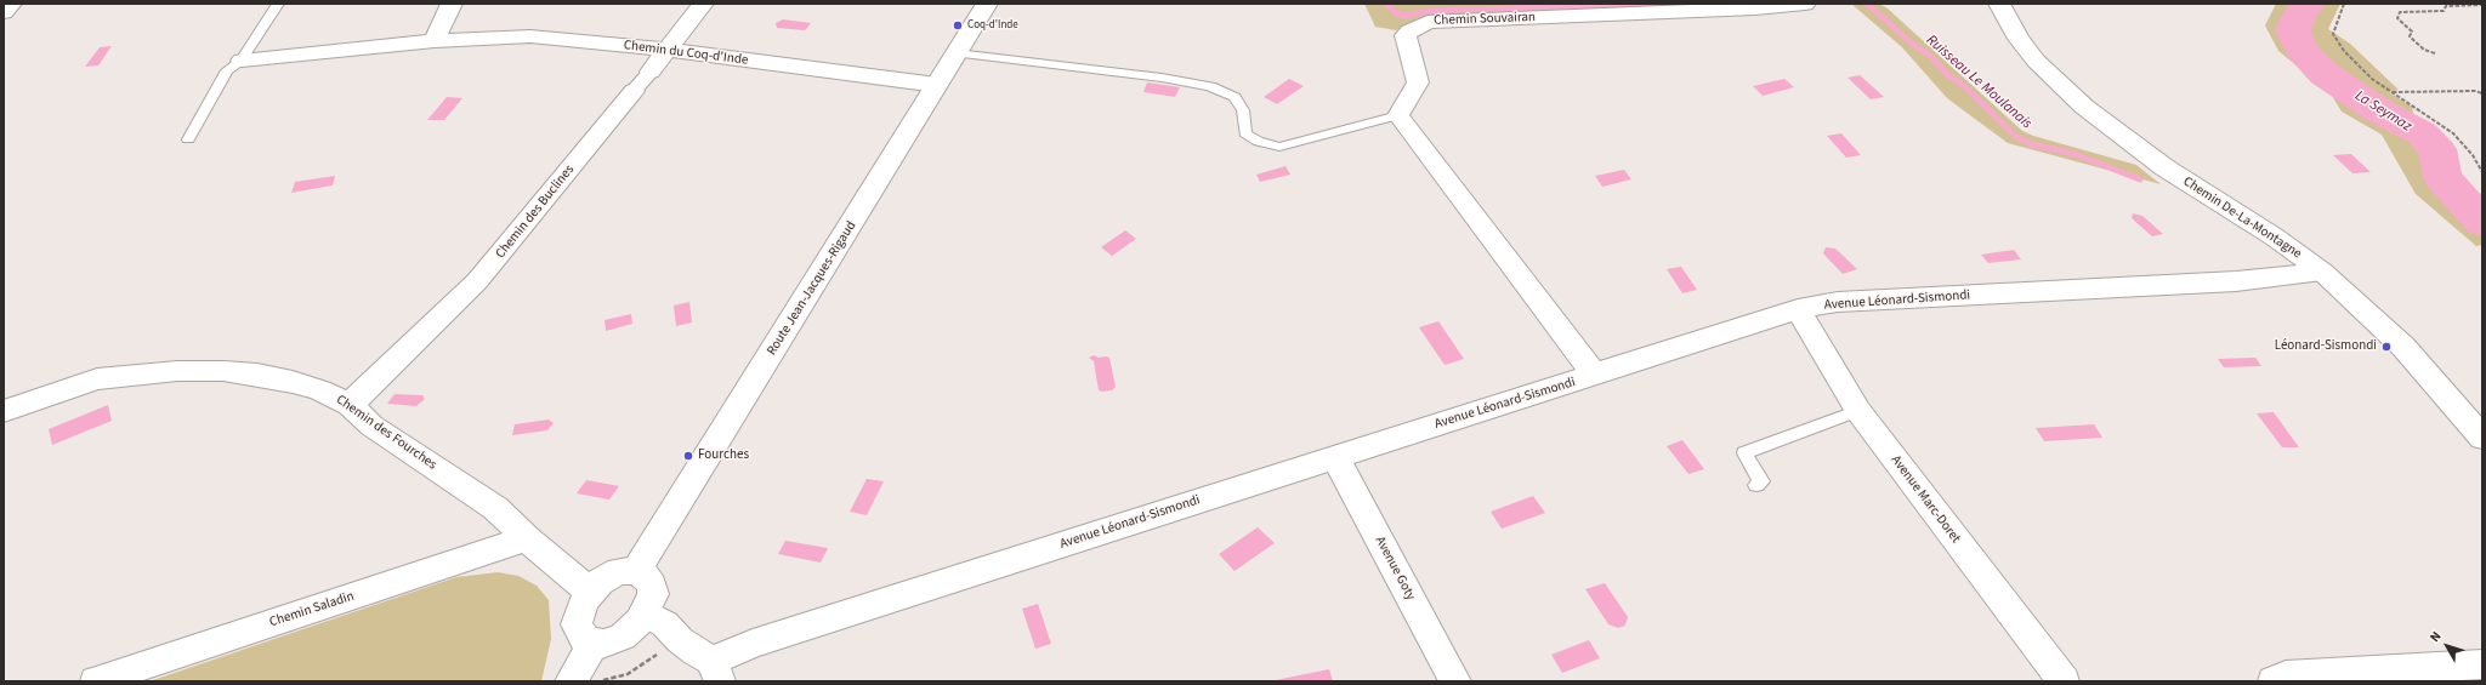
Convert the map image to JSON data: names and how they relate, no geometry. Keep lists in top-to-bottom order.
{
  "streets": {
    "street": [
      "Chemin Souvairan",
      "Chemin du Coq-d'Inde",
      "Chemin des Buclines",
      "Chemin De-La-Montagne",
      "Route Jean-Jacques-Rigaud",
      "Avenue Léonard-Sismondi",
      "Chemin des Fourches",
      "Avenue Marc-Doret",
      "Avenue Goty",
      "Chemin Saladin"
    ]
  },
  "crossings": [
    ["Chemin du Coq-d'Inde", "Chemin des Buclines"],
    ["Chemin du Coq-d'Inde", "Route Jean-Jacques-Rigaud"],
    ["Chemin des Buclines", "Chemin des Fourches"],
    ["Chemin De-La-Montagne", "Avenue Léonard-Sismondi"],
    ["Route Jean-Jacques-Rigaud", "Chemin des Fourches"],
    ["Avenue Léonard-Sismondi", "Avenue Marc-Doret"],
    ["Avenue Léonard-Sismondi", "Avenue Goty"],
    ["Chemin des Fourches", "Chemin Saladin"]
  ],
  "water": ["Ruisseau Le Moulanais", "La Seymaz"],
  "places": ["Coq-d'Inde", "Léonard-Sismondi", "Fourches"],
  "north": "top left"
}
